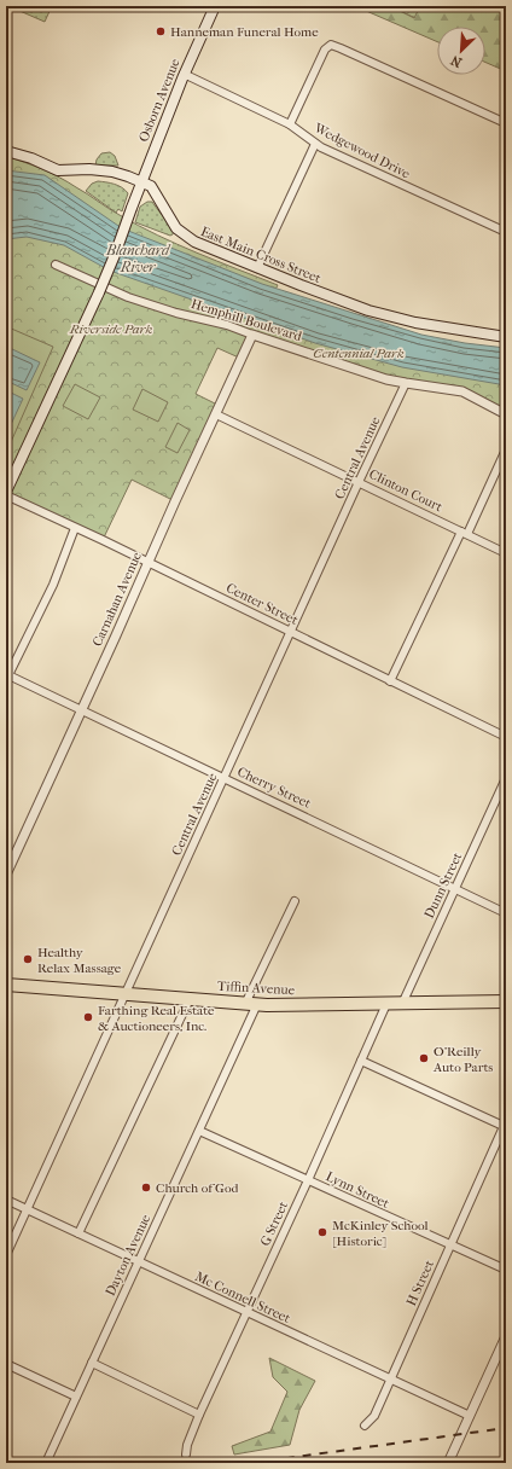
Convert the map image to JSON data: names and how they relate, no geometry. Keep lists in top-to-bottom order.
{
  "streets": {
    "highway": ["Tiffin Avenue"],
    "main road": ["Osborn Avenue", "East Main Cross Street"],
    "street": [
      "Wedgewood Drive",
      "Hemphill Boulevard",
      "Central Avenue",
      "Clinton Court",
      "Carnahan Avenue",
      "Center Street",
      "Cherry Street",
      "Dunn Street",
      "Lynn Street",
      "G Street",
      "Dayton Avenue",
      "H Street",
      "Mc Connell Street"
    ]
  },
  "crossings": [
    ["Osborn Avenue", "Wedgewood Drive"],
    ["Osborn Avenue", "East Main Cross Street"],
    ["Osborn Avenue", "Center Street"],
    ["Hemphill Boulevard", "Central Avenue"],
    ["Hemphill Boulevard", "Carnahan Avenue"],
    ["Central Avenue", "Clinton Court"],
    ["Central Avenue", "Center Street"],
    ["Central Avenue", "Cherry Street"],
    ["Central Avenue", "Tiffin Avenue"],
    ["Central Avenue", "Mc Connell Street"],
    ["Clinton Court", "Carnahan Avenue"],
    ["Carnahan Avenue", "Center Street"],
    ["Carnahan Avenue", "Cherry Street"],
    ["Cherry Street", "Dunn Street"],
    ["Dunn Street", "Tiffin Avenue"],
    ["Tiffin Avenue", "G Street"],
    ["Tiffin Avenue", "Dayton Avenue"],
    ["Lynn Street", "G Street"],
    ["Lynn Street", "Dayton Avenue"],
    ["Lynn Street", "H Street"],
    ["G Street", "Mc Connell Street"],
    ["Dayton Avenue", "Mc Connell Street"],
    ["H Street", "Mc Connell Street"]
  ],
  "water": ["Blanchard River"],
  "parks": ["Riverside Park", "Centennial Park"],
  "places": [
    "Hanneman Funeral Home",
    "Healthy Relax Massage",
    "Farthing Real Estate & Auctioneers, Inc.",
    "O'Reilly Auto Parts",
    "Church of God",
    "McKinley School [Historic]"
  ],
  "north": "bottom left"
}
